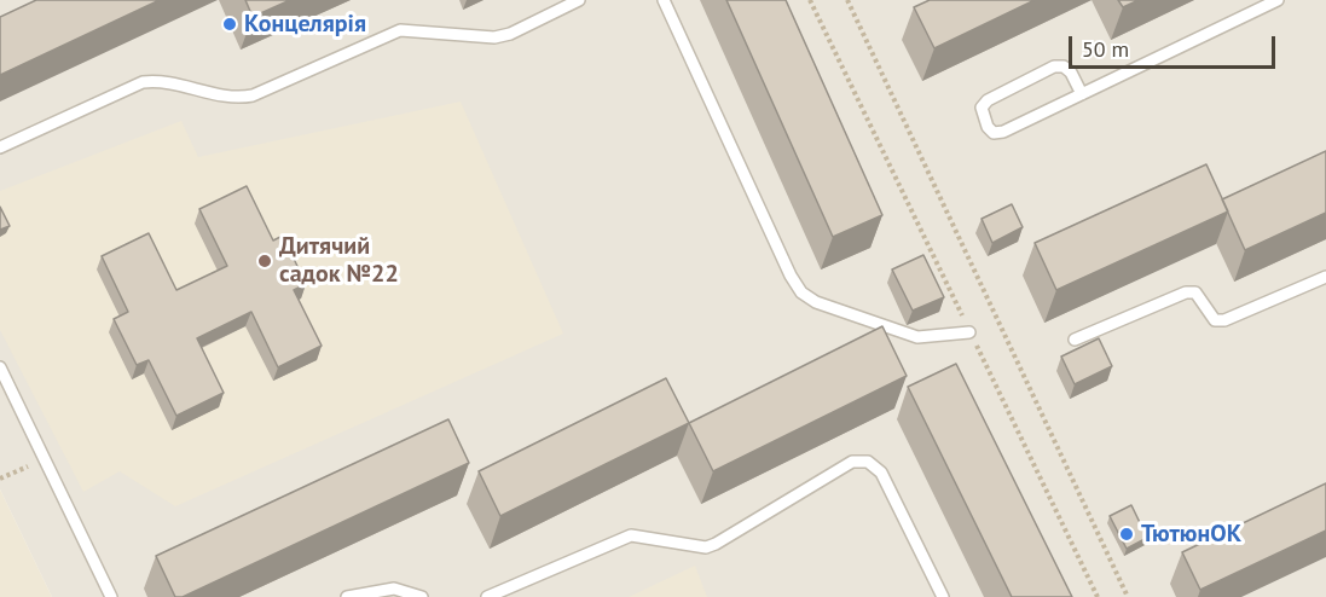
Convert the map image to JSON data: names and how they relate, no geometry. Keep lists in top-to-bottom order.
{
  "places": ["Концелярія", "Дитячий садок №22", "ТютюнОК"],
  "scale_bar": "50 m"
}
